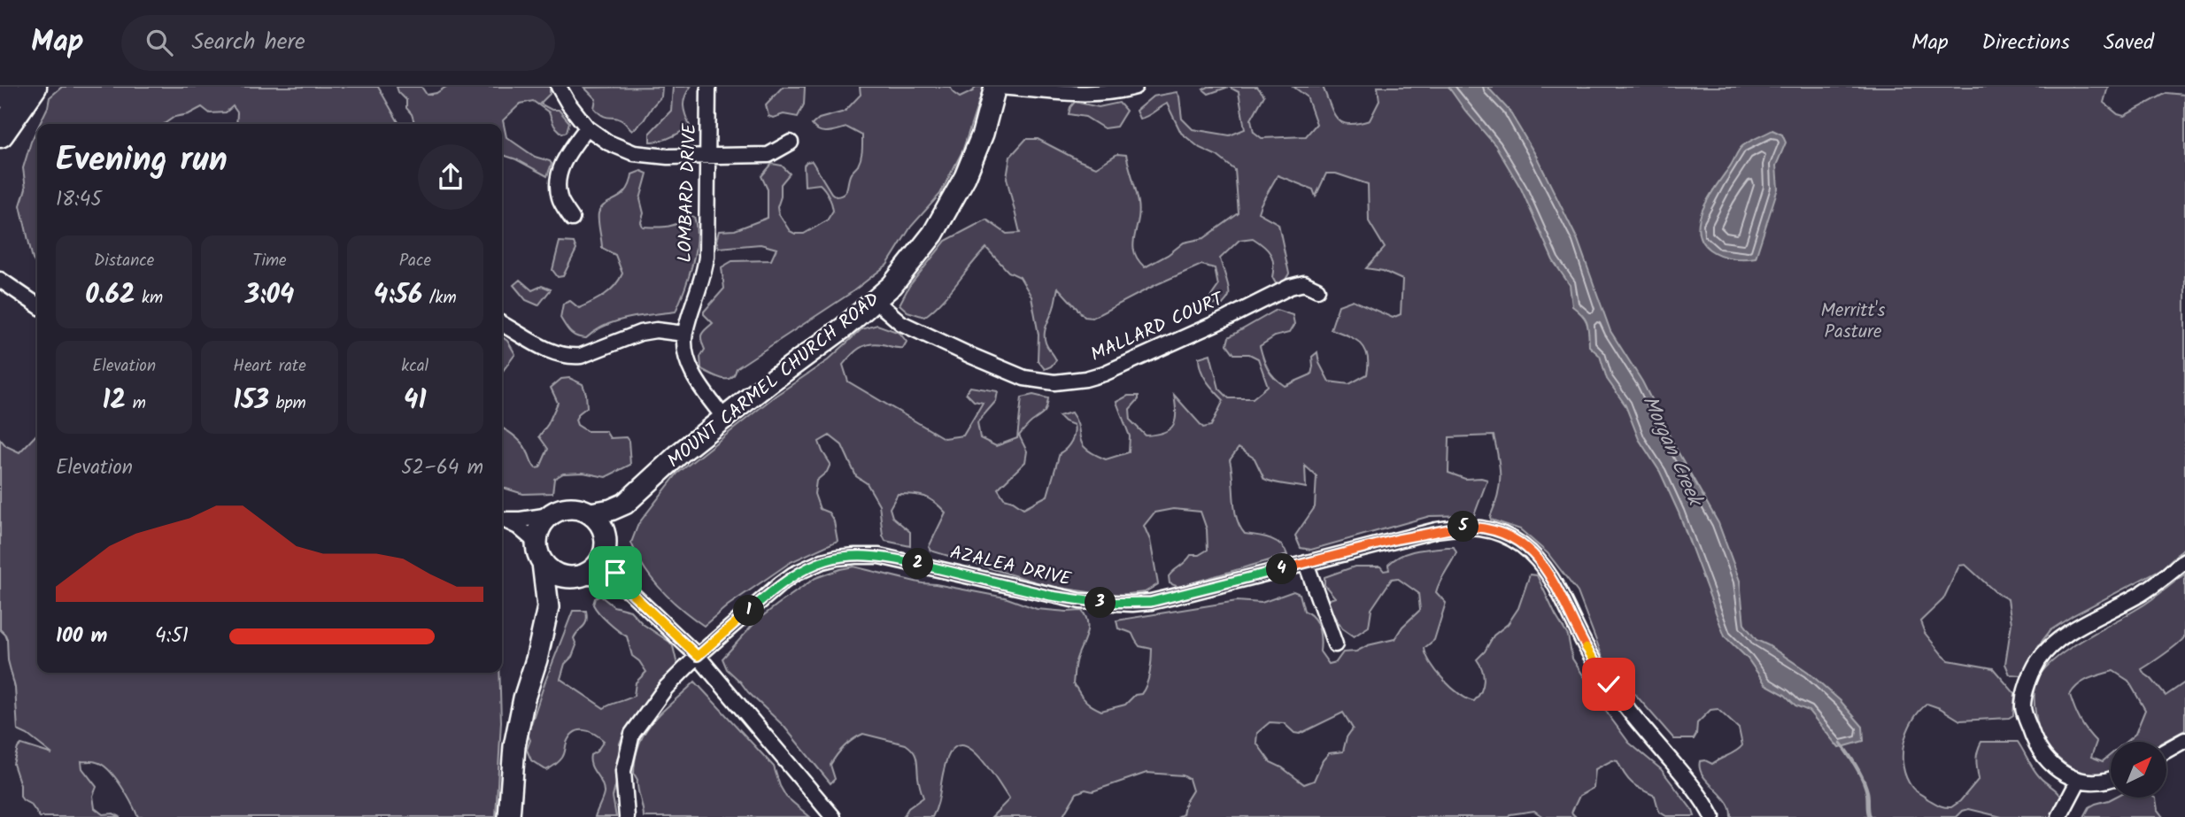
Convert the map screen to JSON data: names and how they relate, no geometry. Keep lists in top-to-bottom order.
{
  "streets": {
    "main road": ["MOUNT CARMEL CHURCH ROAD"],
    "street": ["LOMBARD DRIVE", "MALLARD COURT", "AZALEA DRIVE"]
  },
  "crossings": [
    ["MALLARD COURT", "MOUNT CARMEL CHURCH ROAD"]
  ],
  "water": ["Morgan Creek"],
  "parks": ["Merritt's Pasture"],
  "north": "top right",
  "page": {
    "header": "Map",
    "search": "Search here",
    "nav": ["Map", "Directions", "Saved"],
    "heading": ["Evening run", "18:45"],
    "stats": [
      ["Distance", "0.62 km"],
      ["Time", "3:04"],
      ["Pace", "4:56 /km"],
      ["Elevation", "12 m"],
      ["Heart rate", "153 bpm"],
      ["kcal", "41"]
    ],
    "chart": ["Elevation", "52–64 m"],
    "pins": [
      "5",
      "2",
      "4",
      "3",
      "1"
    ],
    "list": [
      {
        "name": "100 m",
        "note": "4:51"
      }
    ]
  }
}
